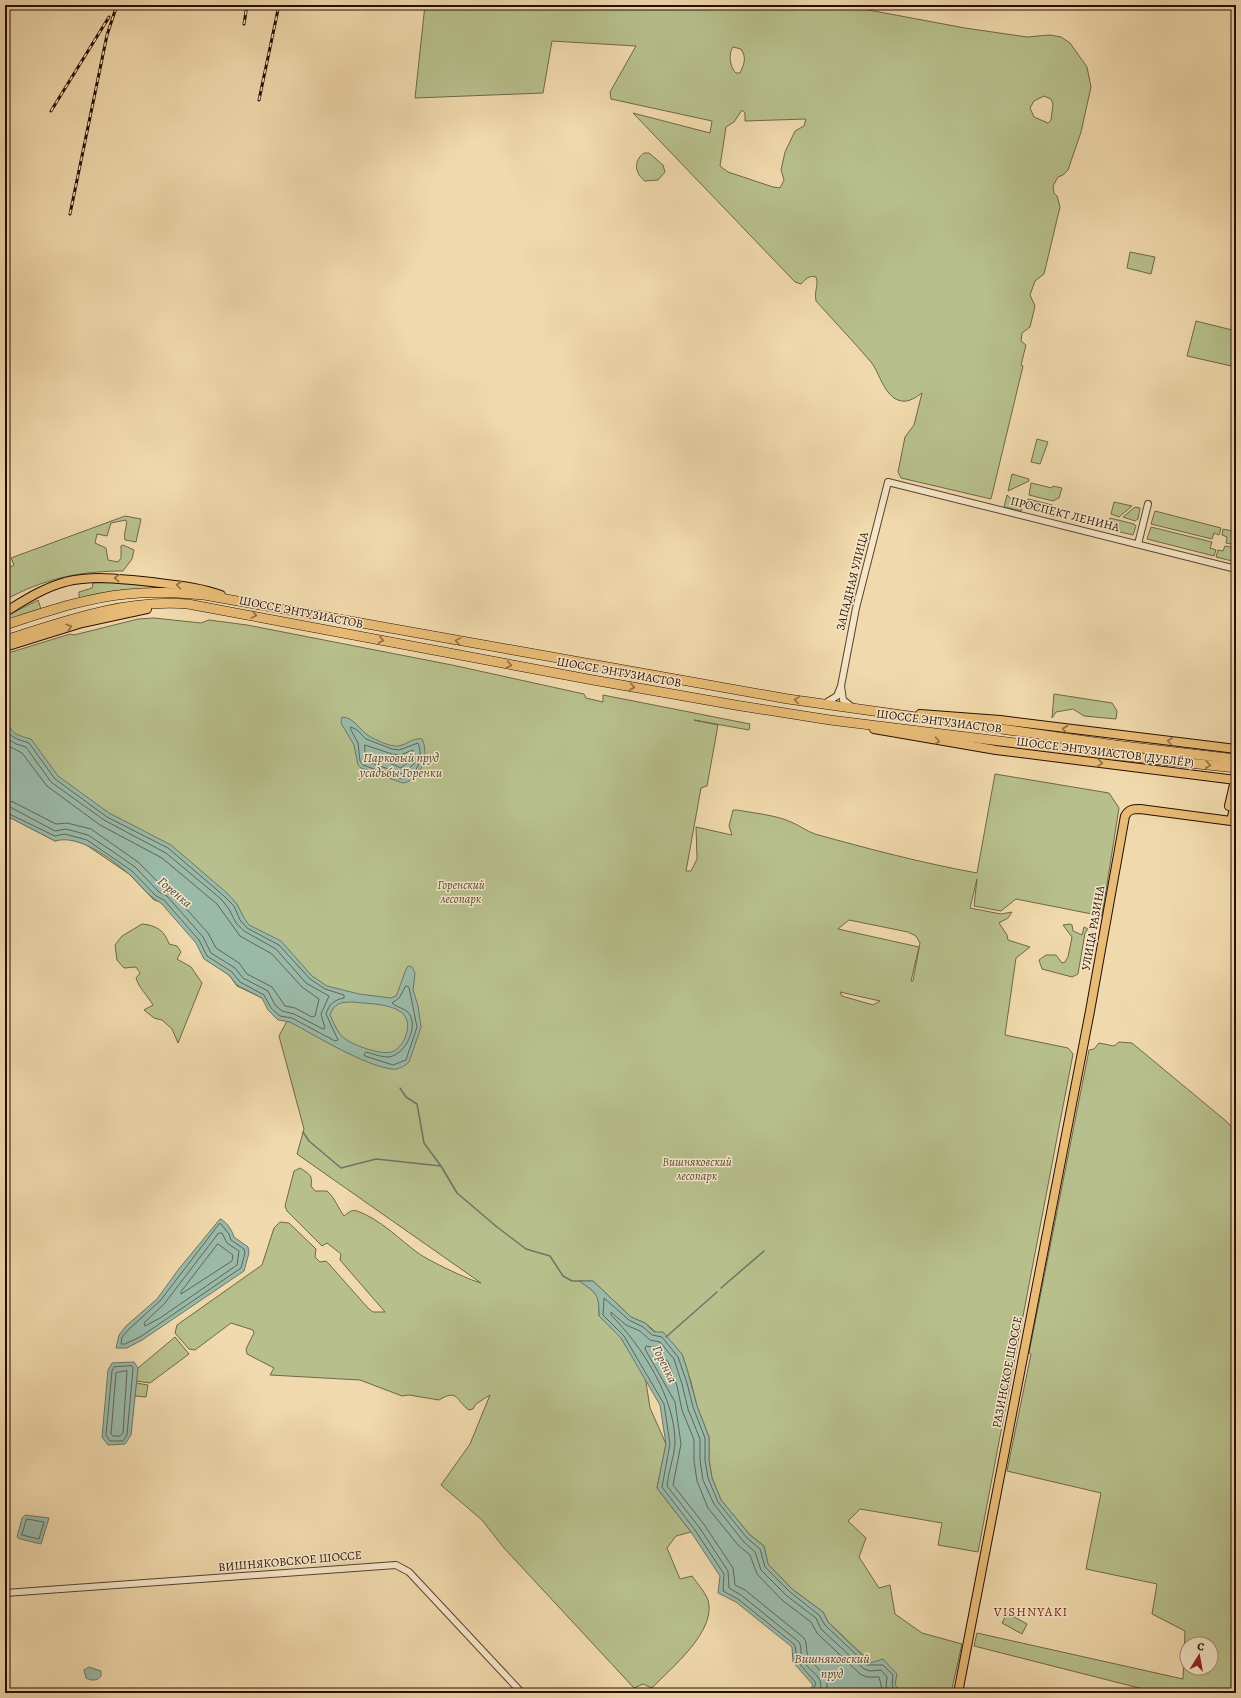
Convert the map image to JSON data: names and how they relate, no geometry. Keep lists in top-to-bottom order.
{
  "streets": {
    "highway": ["ШОССЕ ЭНТУЗИАСТОВ"],
    "main road": ["ШОССЕ ЭНТУЗИАСТОВ (ДУБЛЁР)", "УЛИЦА РАЗИНА", "РАЗИНСКОЕ ШОССЕ"],
    "street": ["ПРОСПЕКТ ЛЕНИНА", "ЗАПАДНАЯ УЛИЦА", "ВИШНЯКОВСКОЕ ШОССЕ"]
  },
  "crossings": [
    ["ПРОСПЕКТ ЛЕНИНА", "ЗАПАДНАЯ УЛИЦА"],
    ["ЗАПАДНАЯ УЛИЦА", "ШОССЕ ЭНТУЗИАСТОВ"],
    ["ШОССЕ ЭНТУЗИАСТОВ", "ШОССЕ ЭНТУЗИАСТОВ (ДУБЛЁР)"],
    ["УЛИЦА РАЗИНА", "РАЗИНСКОЕ ШОССЕ"]
  ],
  "districts": ["VISHNYAKI"],
  "water": ["Парковый пруд усадьбы Горенки", "Горенка", "Вишняковский пруд"],
  "parks": ["Горенский лесопарк", "Вишняковский лесопарк"],
  "north": "top"
}
